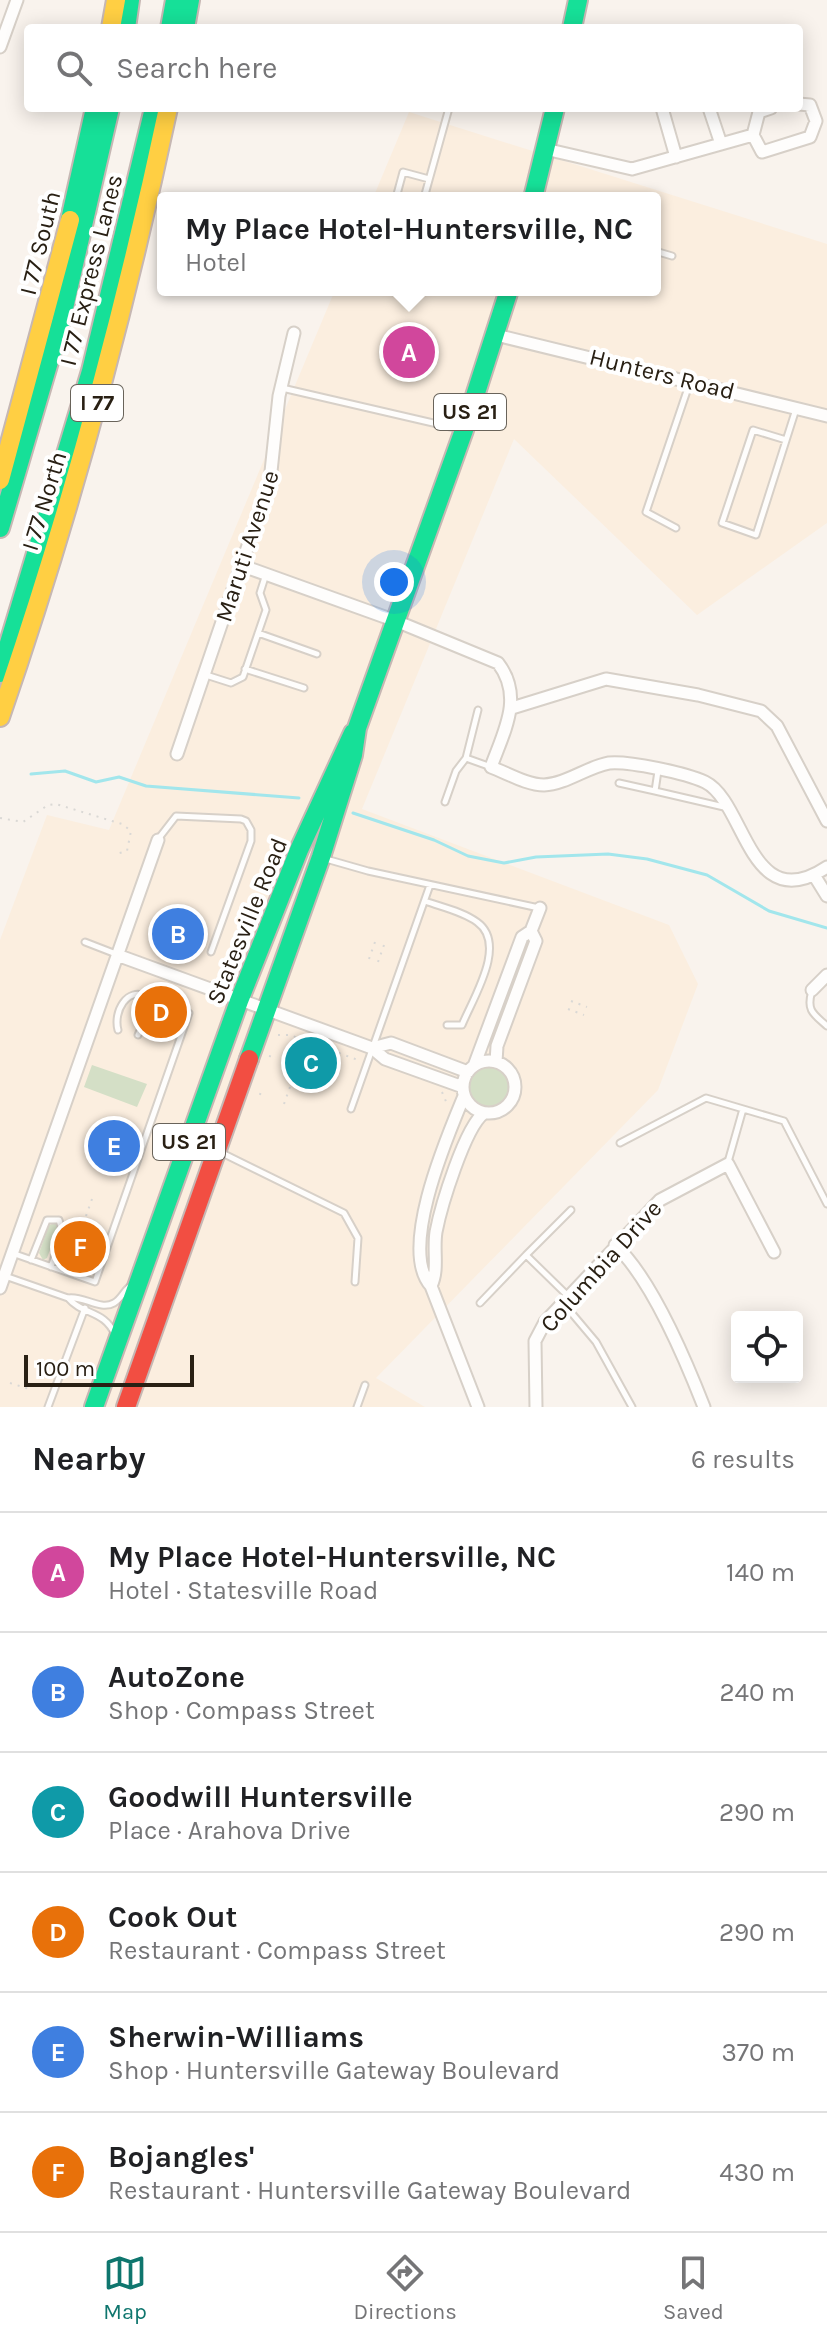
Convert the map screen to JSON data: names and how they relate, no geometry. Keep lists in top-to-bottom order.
{
  "streets": {
    "main road": [
      "I 77 South",
      "I 77 Express Lanes",
      "I 77",
      "US 21",
      "I 77 North",
      "Statesville Road"
    ],
    "street": ["Hunters Road", "Maruti Avenue", "Columbia Drive"]
  },
  "crossings": [
    ["Hunters Road", "Statesville Road"]
  ],
  "scale_bar": "100 m",
  "page": {
    "search": "Search here",
    "popup": ["My Place Hotel-Huntersville, NC", "Hotel"],
    "pins": [
      "A",
      "B",
      "D",
      "C",
      "E",
      "F"
    ],
    "scale": "100 m",
    "heading": ["Nearby", "6 results"],
    "list": [
      {
        "mark": "A",
        "name": "My Place Hotel-Huntersville, NC",
        "note": "Hotel · Statesville Road",
        "value": "140 m"
      },
      {
        "mark": "B",
        "name": "AutoZone",
        "note": "Shop · Compass Street",
        "value": "240 m"
      },
      {
        "mark": "C",
        "name": "Goodwill Huntersville",
        "note": "Place · Arahova Drive",
        "value": "290 m"
      },
      {
        "mark": "D",
        "name": "Cook Out",
        "note": "Restaurant · Compass Street",
        "value": "290 m"
      },
      {
        "mark": "E",
        "name": "Sherwin-Williams",
        "note": "Shop · Huntersville Gateway Boulevard",
        "value": "370 m"
      },
      {
        "mark": "F",
        "name": "Bojangles'",
        "note": "Restaurant · Huntersville Gateway Boulevard",
        "value": "430 m"
      }
    ],
    "nav": ["Map", "Directions", "Saved"]
  }
}
